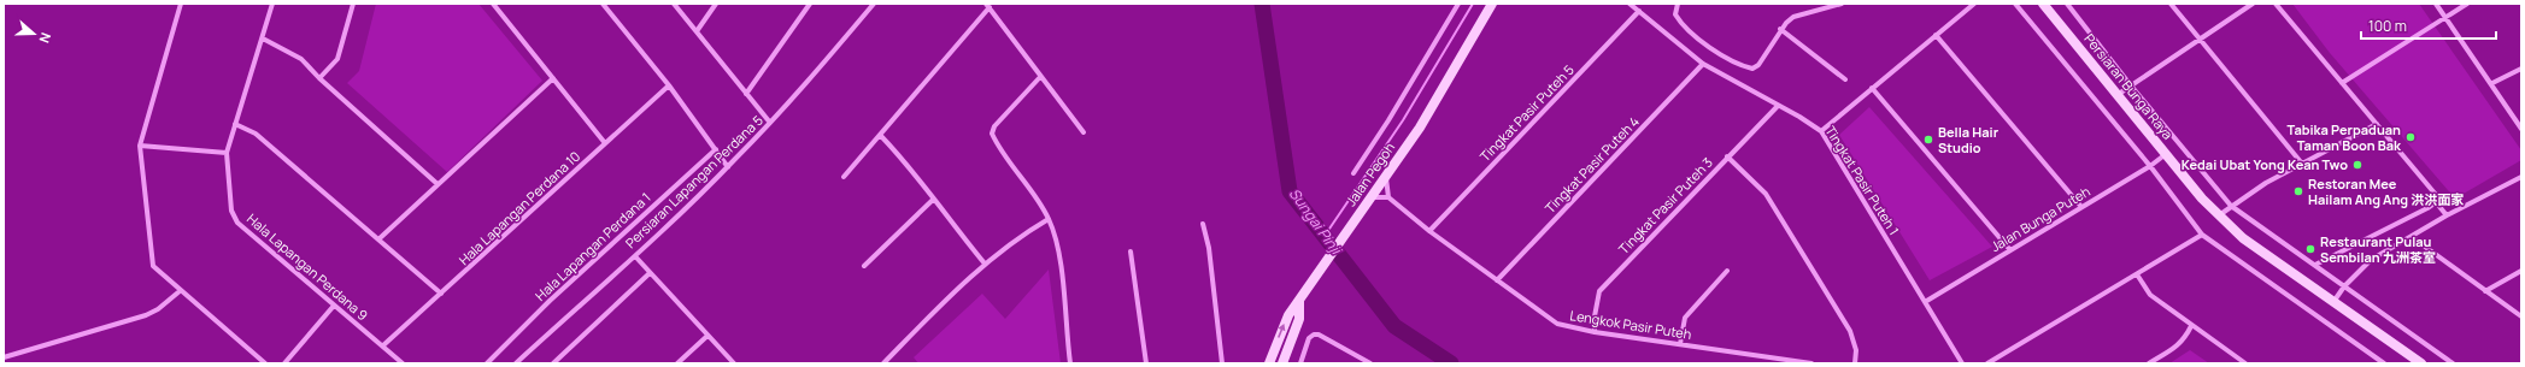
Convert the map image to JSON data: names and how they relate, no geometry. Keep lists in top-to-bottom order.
{
  "streets": {
    "street": [
      "Persiaran Bunga Raya",
      "Tingkat Pasir Puteh 5",
      "Tingkat Pasir Puteh 4",
      "Jalan Pegoh",
      "Tingkat Pasir Puteh 1",
      "Persiaran Lapangan Perdana 5",
      "Tingkat Pasir Puteh 3",
      "Hala Lapangan Perdana 10",
      "Jalan Bunga Puteh",
      "Hala Lapangan Perdana 1",
      "Hala Lapangan Perdana 9",
      "Lengkok Pasir Puteh"
    ]
  },
  "crossings": [
    ["Persiaran Bunga Raya", "Jalan Bunga Puteh"],
    ["Tingkat Pasir Puteh 5", "Tingkat Pasir Puteh 1"],
    ["Tingkat Pasir Puteh 5", "Lengkok Pasir Puteh"],
    ["Tingkat Pasir Puteh 4", "Tingkat Pasir Puteh 1"],
    ["Tingkat Pasir Puteh 4", "Lengkok Pasir Puteh"],
    ["Tingkat Pasir Puteh 1", "Tingkat Pasir Puteh 3"],
    ["Tingkat Pasir Puteh 1", "Jalan Bunga Puteh"],
    ["Tingkat Pasir Puteh 3", "Lengkok Pasir Puteh"],
    ["Hala Lapangan Perdana 10", "Hala Lapangan Perdana 9"]
  ],
  "water": ["Sungai Pinji"],
  "places": [
    "Tabika Perpaduan Taman Boon Bak",
    "Bella Hair Studio",
    "Kedai Ubat Yong Kean Two",
    "Restoran Mee Hailam Ang Ang 洪洪面家",
    "Restaurant Pulau Sembilan 九洲茶室"
  ],
  "scale_bar": "100 m",
  "north": "right"
}
